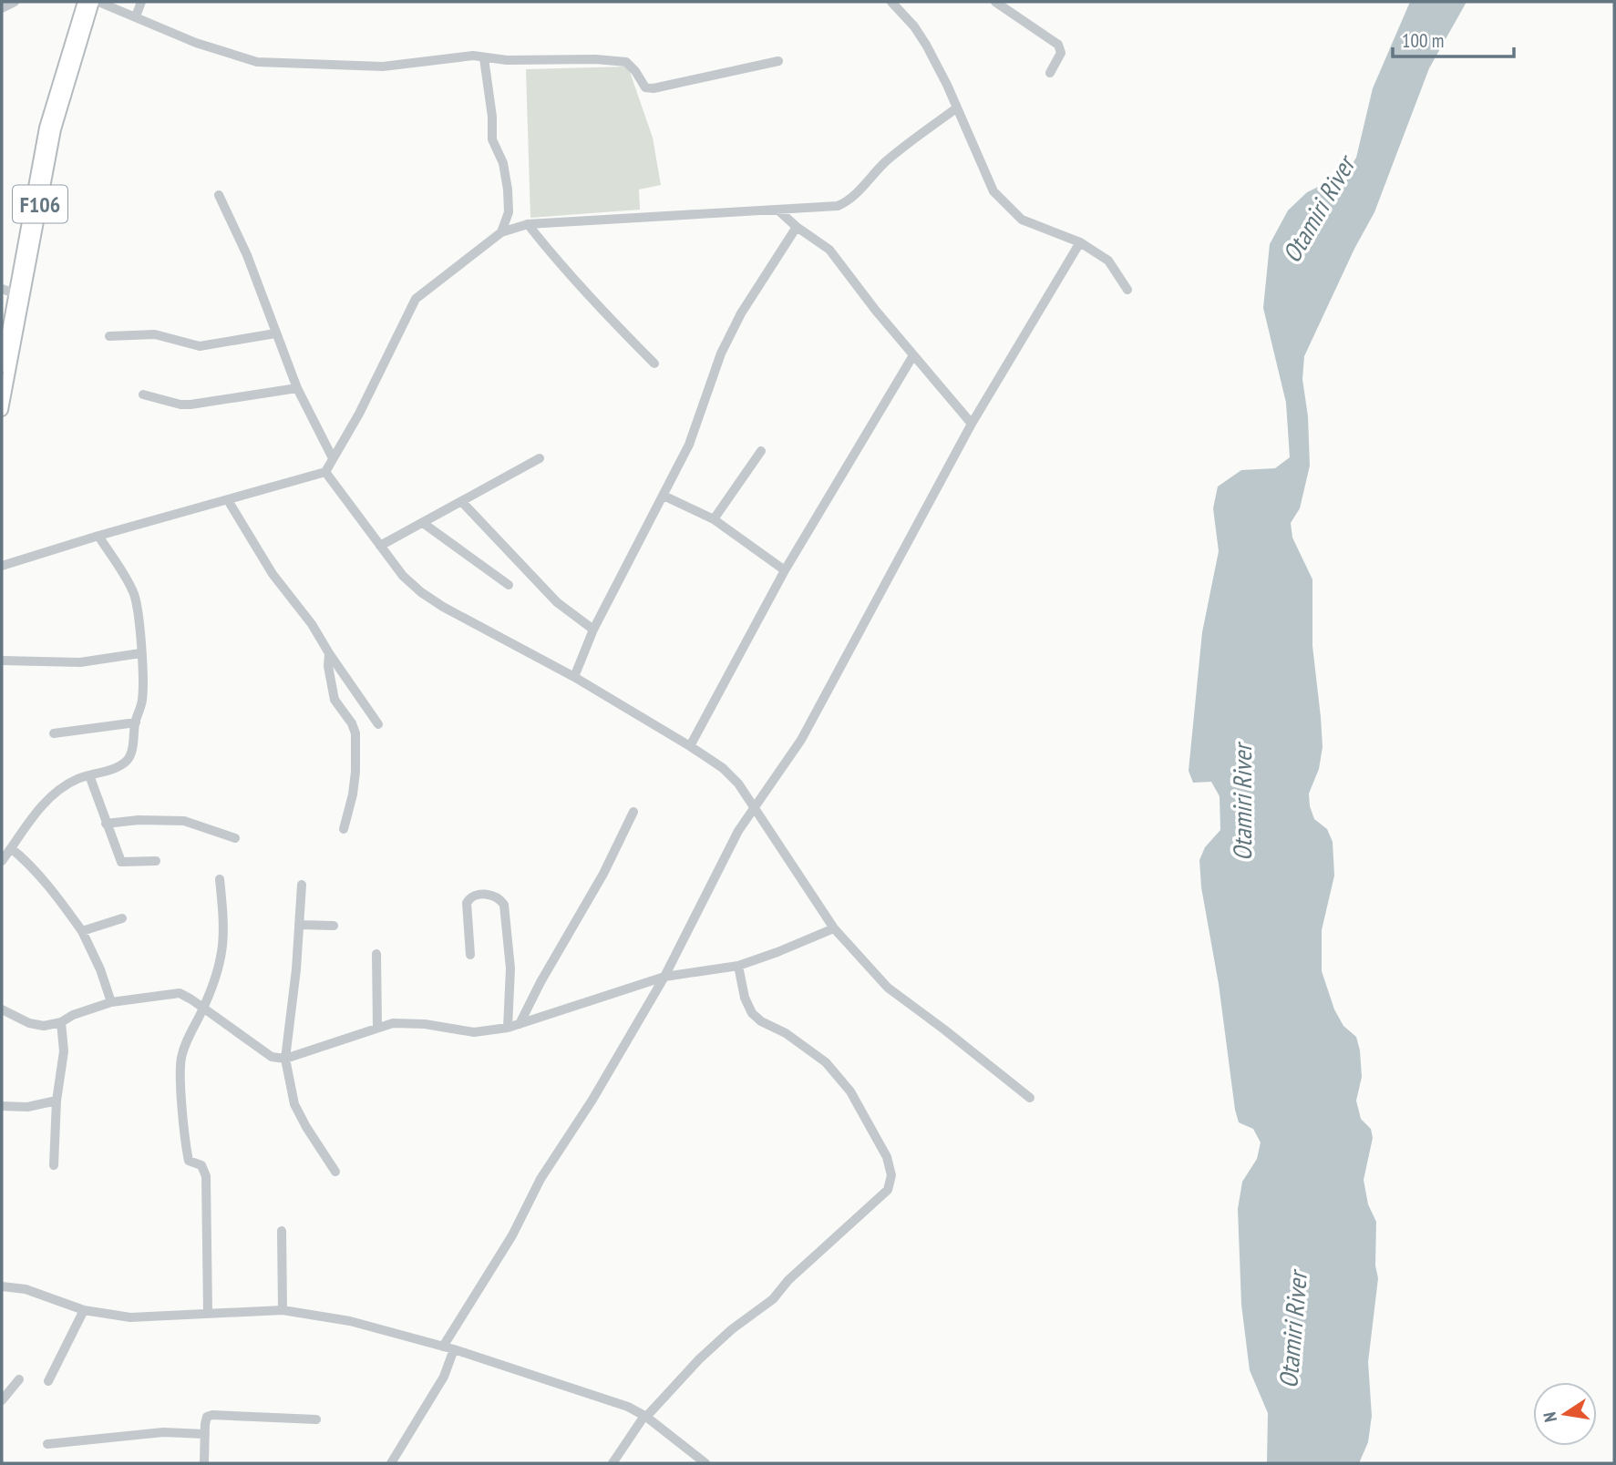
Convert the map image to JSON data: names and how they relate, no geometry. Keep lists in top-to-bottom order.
{
  "streets": {
    "main road": ["F106"]
  },
  "water": ["Otamiri River"],
  "scale_bar": "100 m",
  "north": "left"
}
